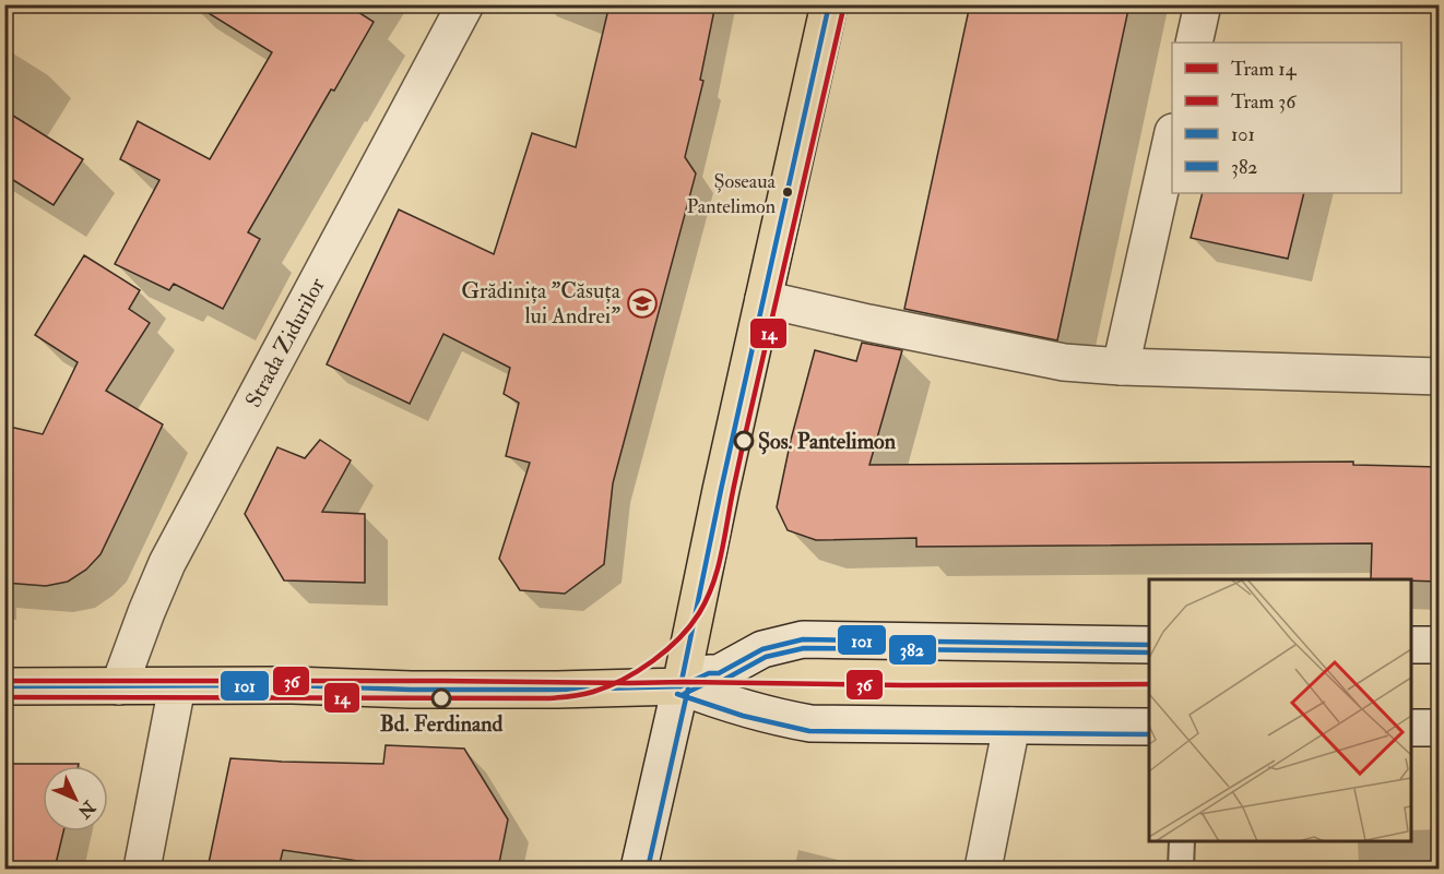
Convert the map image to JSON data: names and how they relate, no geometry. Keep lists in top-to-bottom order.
{
  "streets": {
    "street": ["Strada Zidurilor"]
  },
  "places": {
    "other": ["Șoseaua Pantelimon", "Șos. Pantelimon", "Bd. Ferdinand"],
    "school or university": ["Grădinița \"Căsuța lui Andrei\""]
  },
  "lines": [
    "tram line 14",
    "transit line 101",
    "transit line 382",
    "tram line 36"
  ],
  "legend": [
    "Tram 14",
    "Tram 36",
    "101",
    "382"
  ],
  "north": "bottom right"
}
